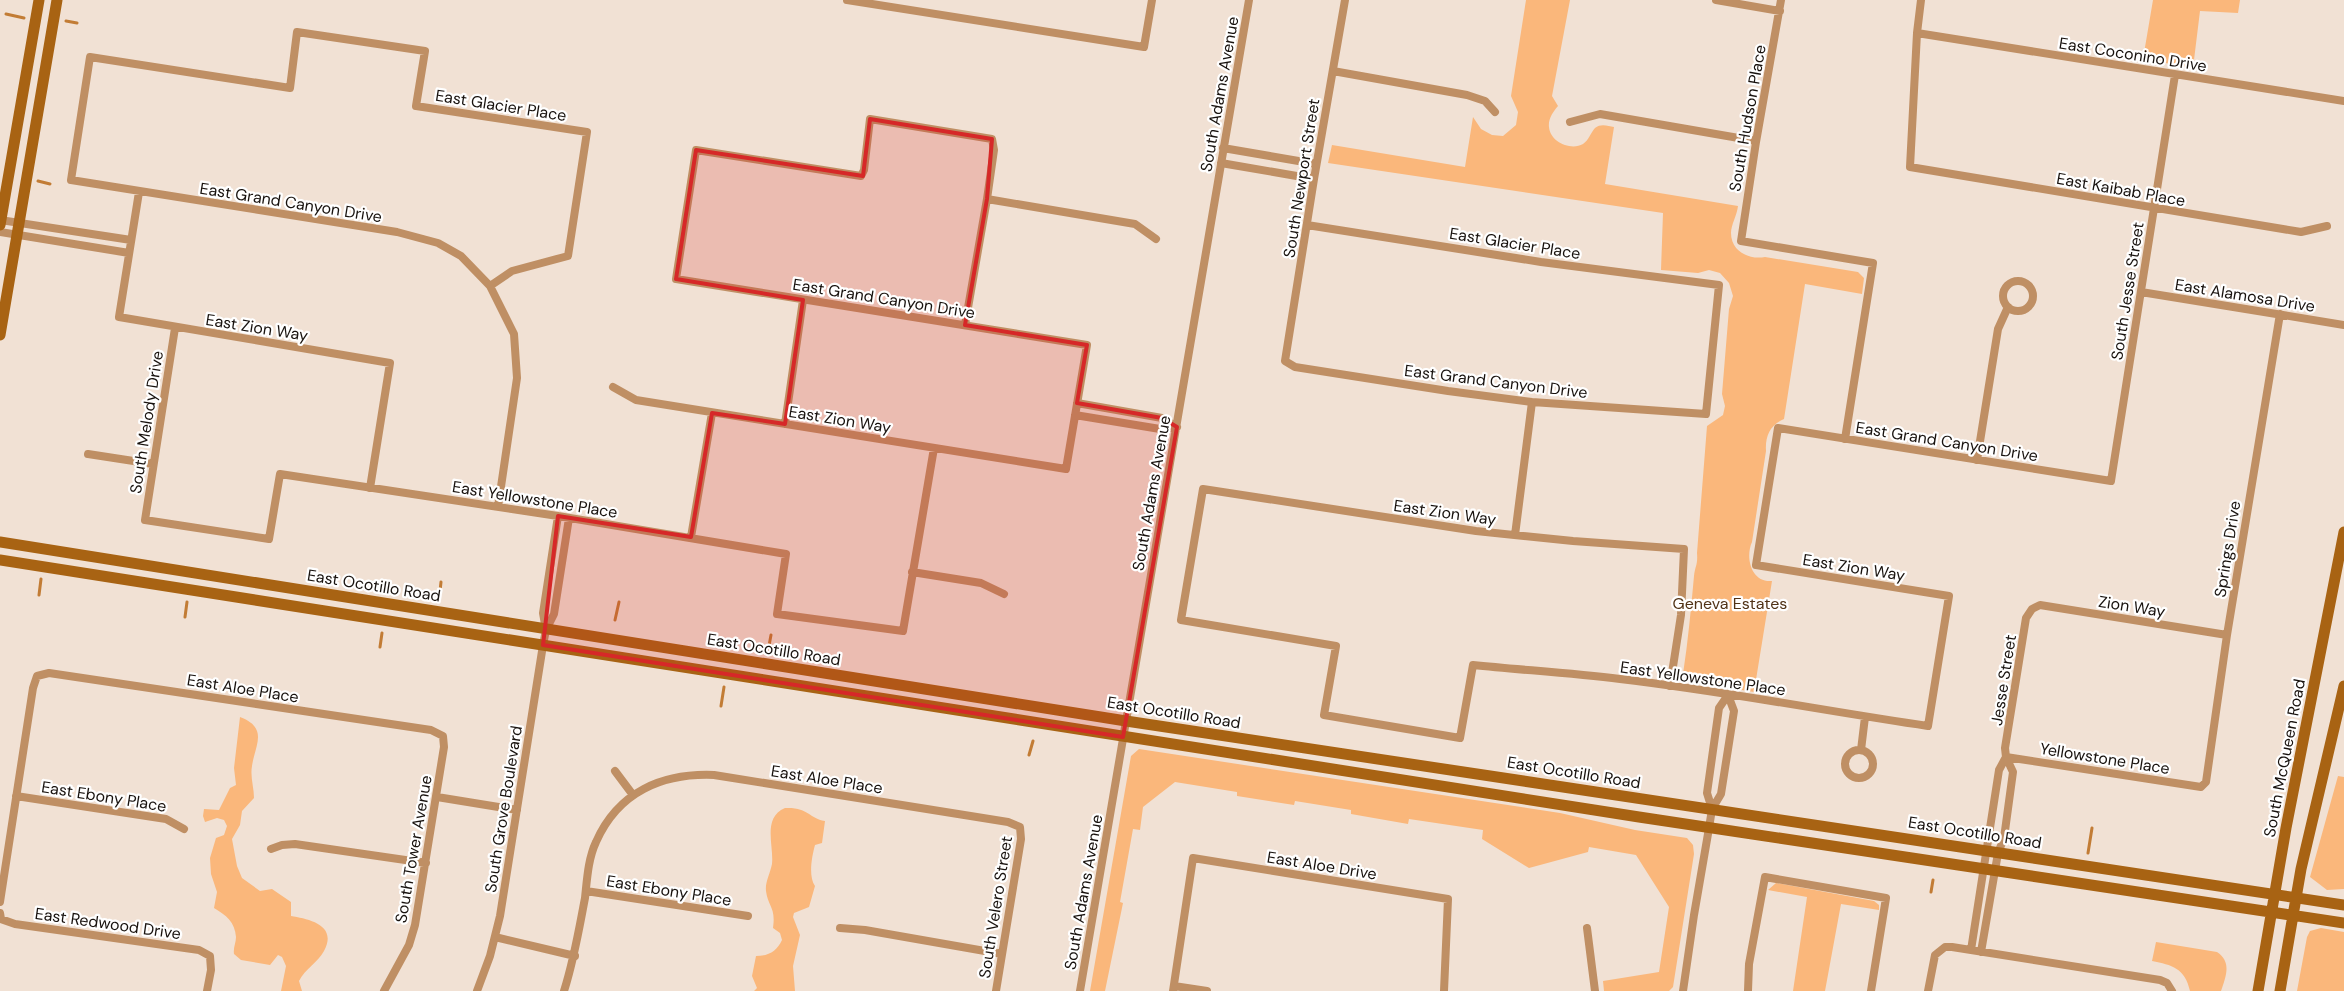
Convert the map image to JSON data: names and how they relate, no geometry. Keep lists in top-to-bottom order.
{
  "streets": {
    "main road": ["East Ocotillo Road", "South McQueen Road"],
    "street": [
      "East Coconino Drive",
      "South Adams Avenue",
      "East Glacier Place",
      "South Hudson Place",
      "South Newport Street",
      "East Kaibab Place",
      "East Grand Canyon Drive",
      "South Jesse Street",
      "East Alamosa Drive",
      "East Zion Way",
      "South Melody Drive",
      "East Yellowstone Place",
      "Springs Drive",
      "Zion Way",
      "Jesse Street",
      "East Aloe Place",
      "Yellowstone Place",
      "East Ebony Place",
      "South Grove Boulevard",
      "South Tower Avenue",
      "East Aloe Drive",
      "South Velero Street",
      "East Redwood Drive"
    ]
  },
  "crossings": [
    ["East Coconino Drive", "East Kaibab Place"],
    ["East Coconino Drive", "South Jesse Street"],
    ["South Adams Avenue", "East Ocotillo Road"],
    ["East Glacier Place", "South Newport Street"],
    ["East Glacier Place", "East Grand Canyon Drive"],
    ["South Hudson Place", "East Grand Canyon Drive"],
    ["South Newport Street", "East Grand Canyon Drive"],
    ["East Kaibab Place", "South Jesse Street"],
    ["East Grand Canyon Drive", "South Jesse Street"],
    ["East Grand Canyon Drive", "East Zion Way"],
    ["East Grand Canyon Drive", "East Yellowstone Place"],
    ["South Jesse Street", "East Alamosa Drive"],
    ["East Alamosa Drive", "Springs Drive"],
    ["East Zion Way", "South Melody Drive"],
    ["East Zion Way", "East Yellowstone Place"],
    ["South Melody Drive", "East Yellowstone Place"],
    ["Springs Drive", "Zion Way"],
    ["Springs Drive", "Yellowstone Place"],
    ["East Ocotillo Road", "Jesse Street"],
    ["East Ocotillo Road", "South McQueen Road"],
    ["East Ocotillo Road", "South Grove Boulevard"],
    ["Zion Way", "Jesse Street"],
    ["Jesse Street", "Yellowstone Place"],
    ["East Aloe Place", "East Ebony Place"],
    ["East Aloe Place", "South Tower Avenue"],
    ["East Aloe Place", "South Velero Street"]
  ],
  "parks": ["Geneva Estates"]
}
